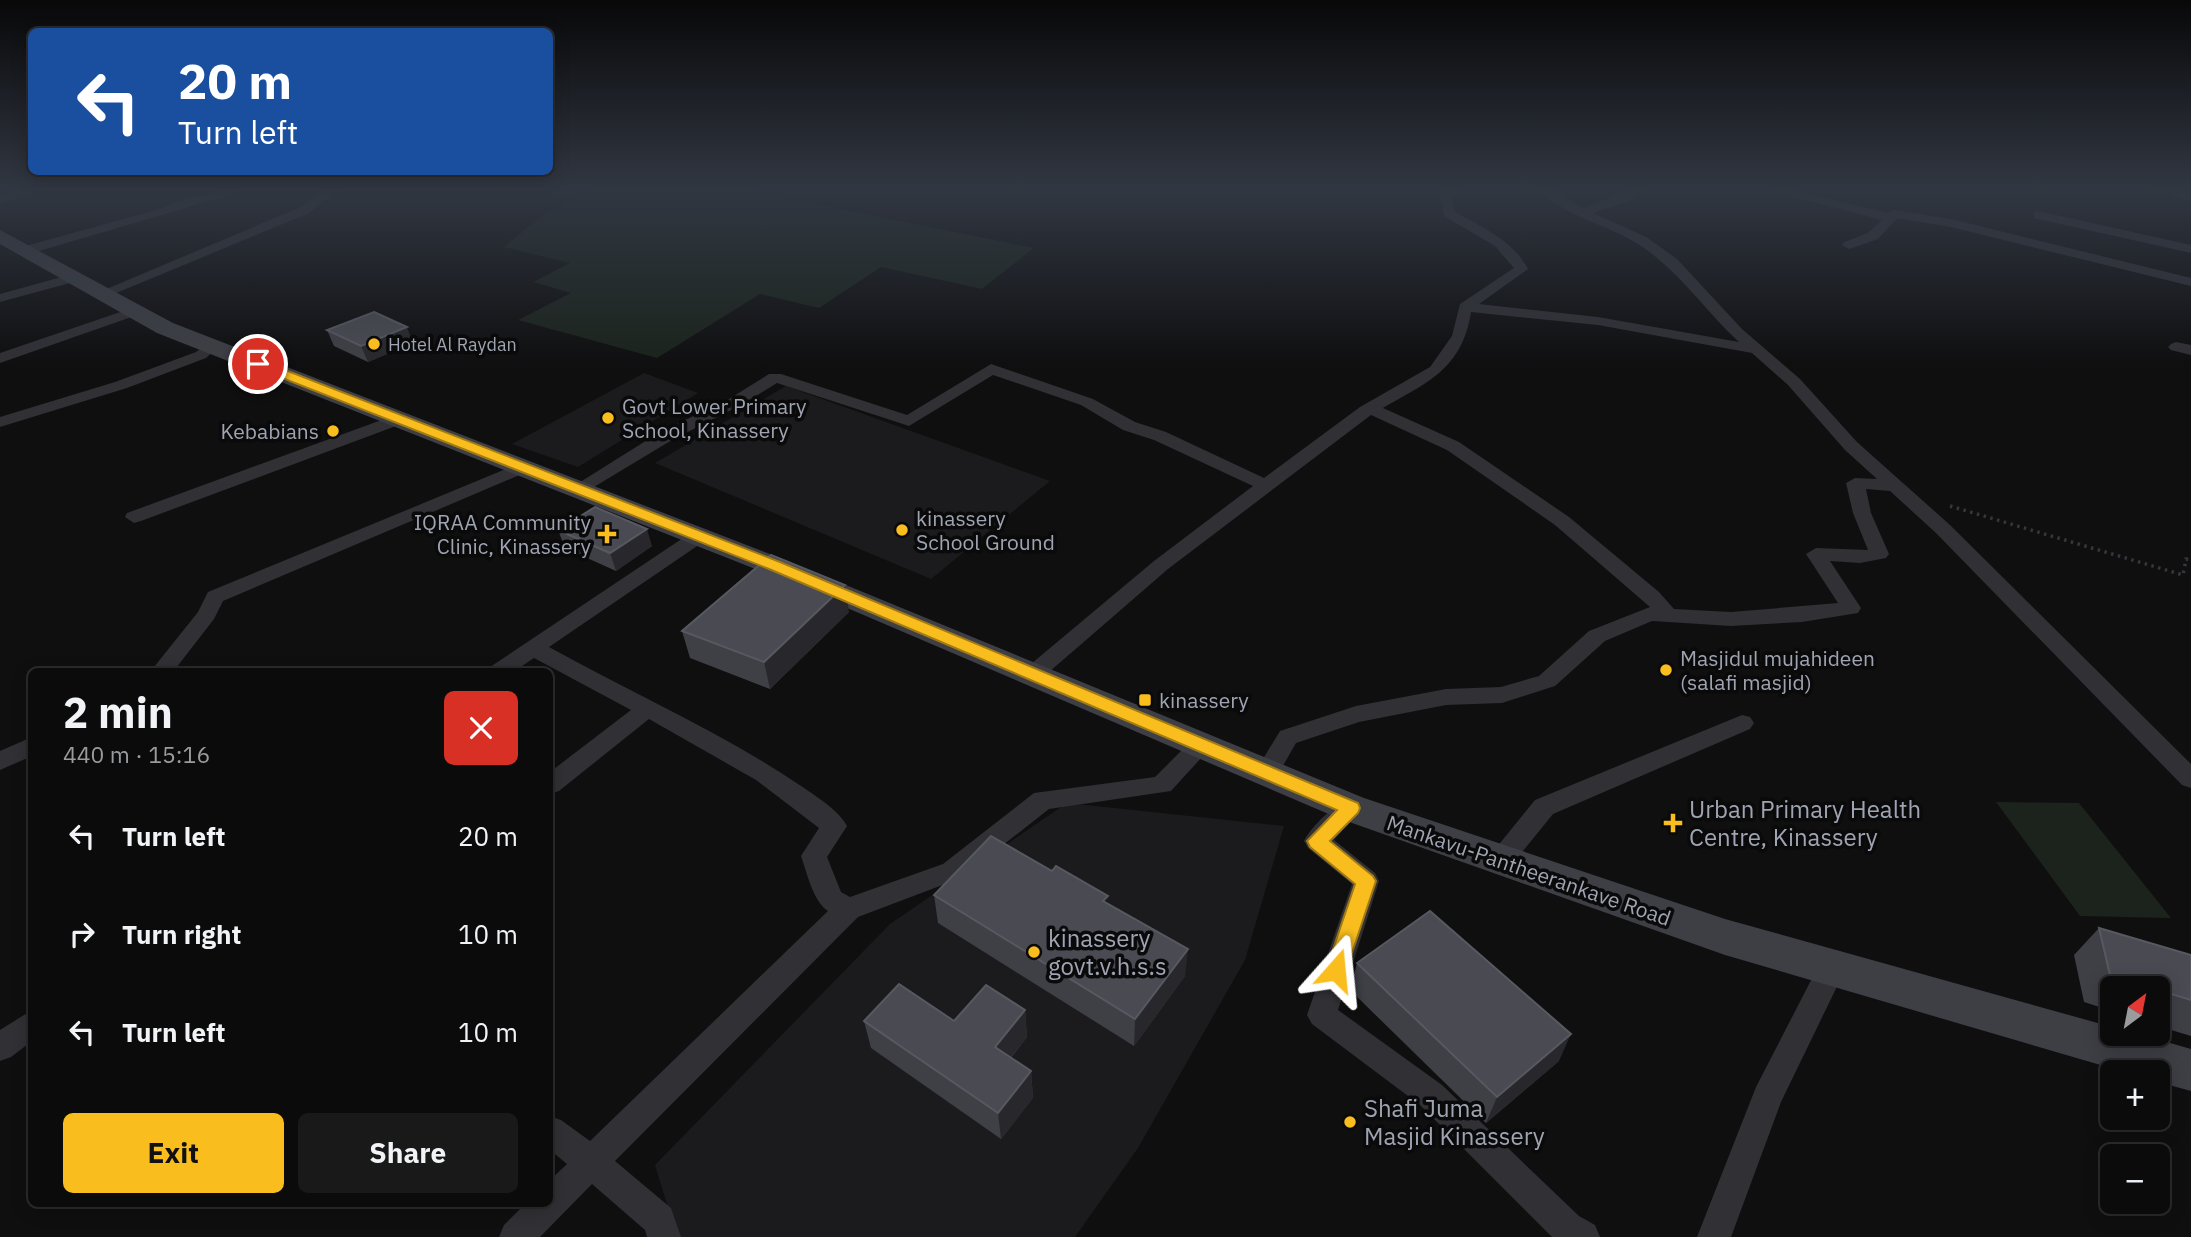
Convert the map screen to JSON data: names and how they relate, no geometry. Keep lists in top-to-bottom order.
{
  "streets": {
    "main road": ["Mankavu-Pantheerankave Road"]
  },
  "places": {
    "other": [
      "Hotel Al Raydan",
      "Govt Lower Primary School, Kinassery",
      "Kebabians",
      "kinassery School Ground",
      "Masjidul mujahideen (salafi masjid)",
      "kinassery govt.v.h.s.s",
      "Shafi Juma Masjid Kinassery"
    ],
    "health": ["IQRAA Community Clinic, Kinassery", "Urban Primary Health Centre, Kinassery"],
    "transit": ["kinassery"]
  },
  "north": "top right",
  "page": {
    "turn": ["20 m", "Turn left"],
    "heading": ["2 min", "440 m · 15:16"],
    "list": [
      {
        "name": "Turn left",
        "value": "20 m"
      },
      {
        "name": "Turn right",
        "value": "10 m"
      },
      {
        "name": "Turn left",
        "value": "10 m"
      }
    ],
    "map_buttons": ["+", "−"],
    "buttons": ["Exit", "Share"]
  }
}
